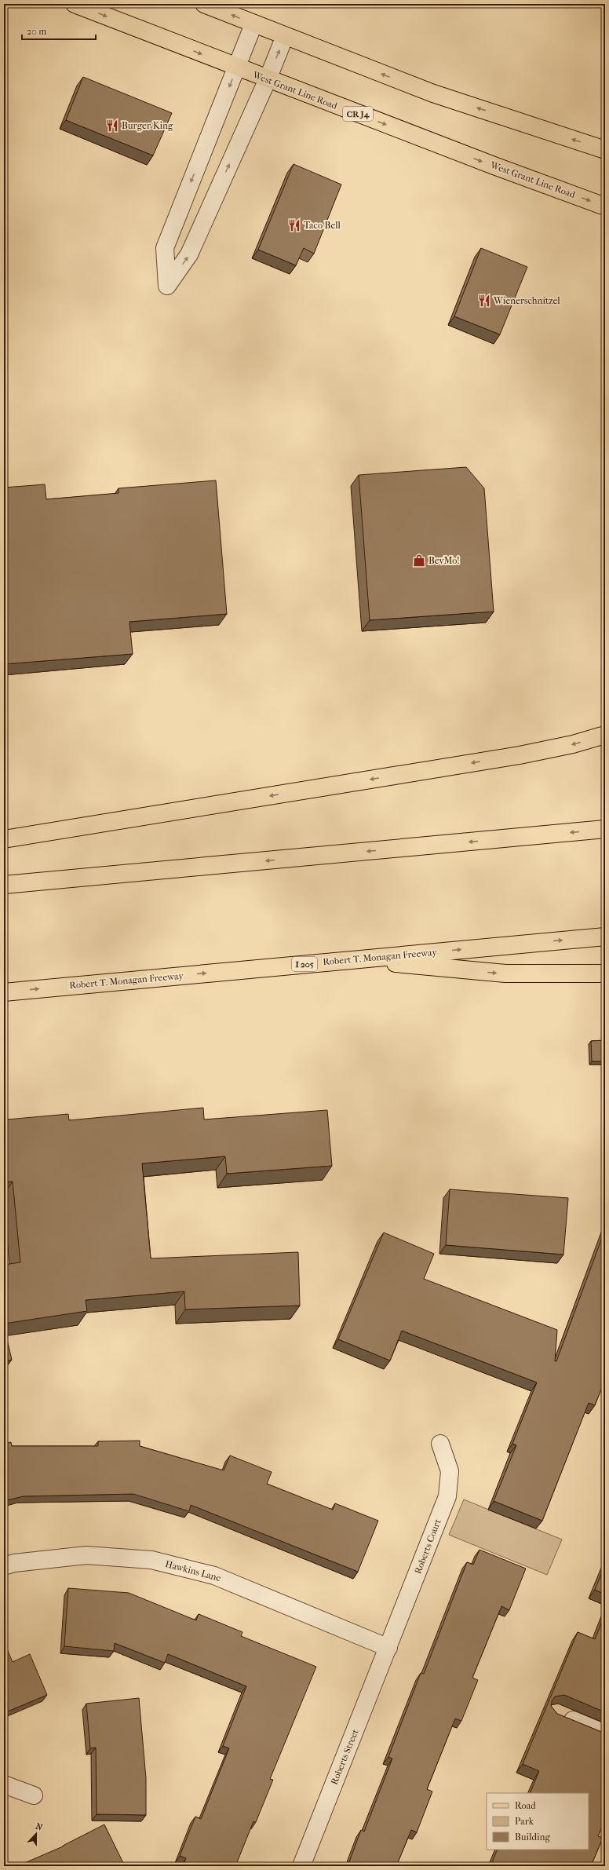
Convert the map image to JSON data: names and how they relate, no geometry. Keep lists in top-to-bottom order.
{
  "streets": {
    "main road": [
      "West Grant Line Road",
      "CR J4",
      "Robert T. Monagan Freeway",
      "I 205"
    ],
    "street": ["Roberts Court", "Hawkins Lane", "Roberts Street"]
  },
  "crossings": [
    ["Roberts Court", "Hawkins Lane"],
    ["Roberts Court", "Roberts Street"],
    ["Hawkins Lane", "Roberts Street"]
  ],
  "places": {
    "restaurant": ["Burger King", "Taco Bell", "Wienerschnitzel"],
    "shop": ["BevMo!"]
  },
  "legend": ["Road", "Park", "Building"],
  "scale_bar": "20 m",
  "north": "top"
}
